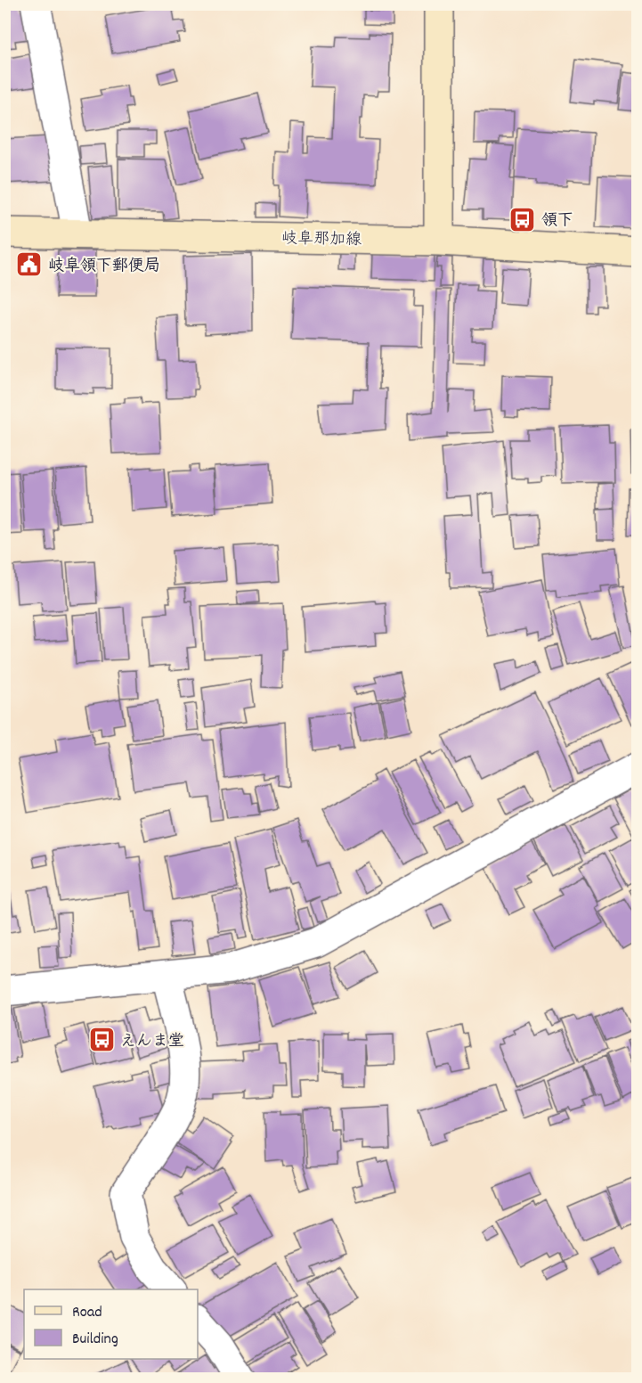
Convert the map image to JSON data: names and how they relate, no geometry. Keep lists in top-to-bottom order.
{
  "streets": {
    "main road": ["岐阜那加線"]
  },
  "places": {
    "bus stop": ["領下", "えんま堂"],
    "public building": ["岐阜領下郵便局"]
  },
  "legend": ["Road", "Building"]
}
